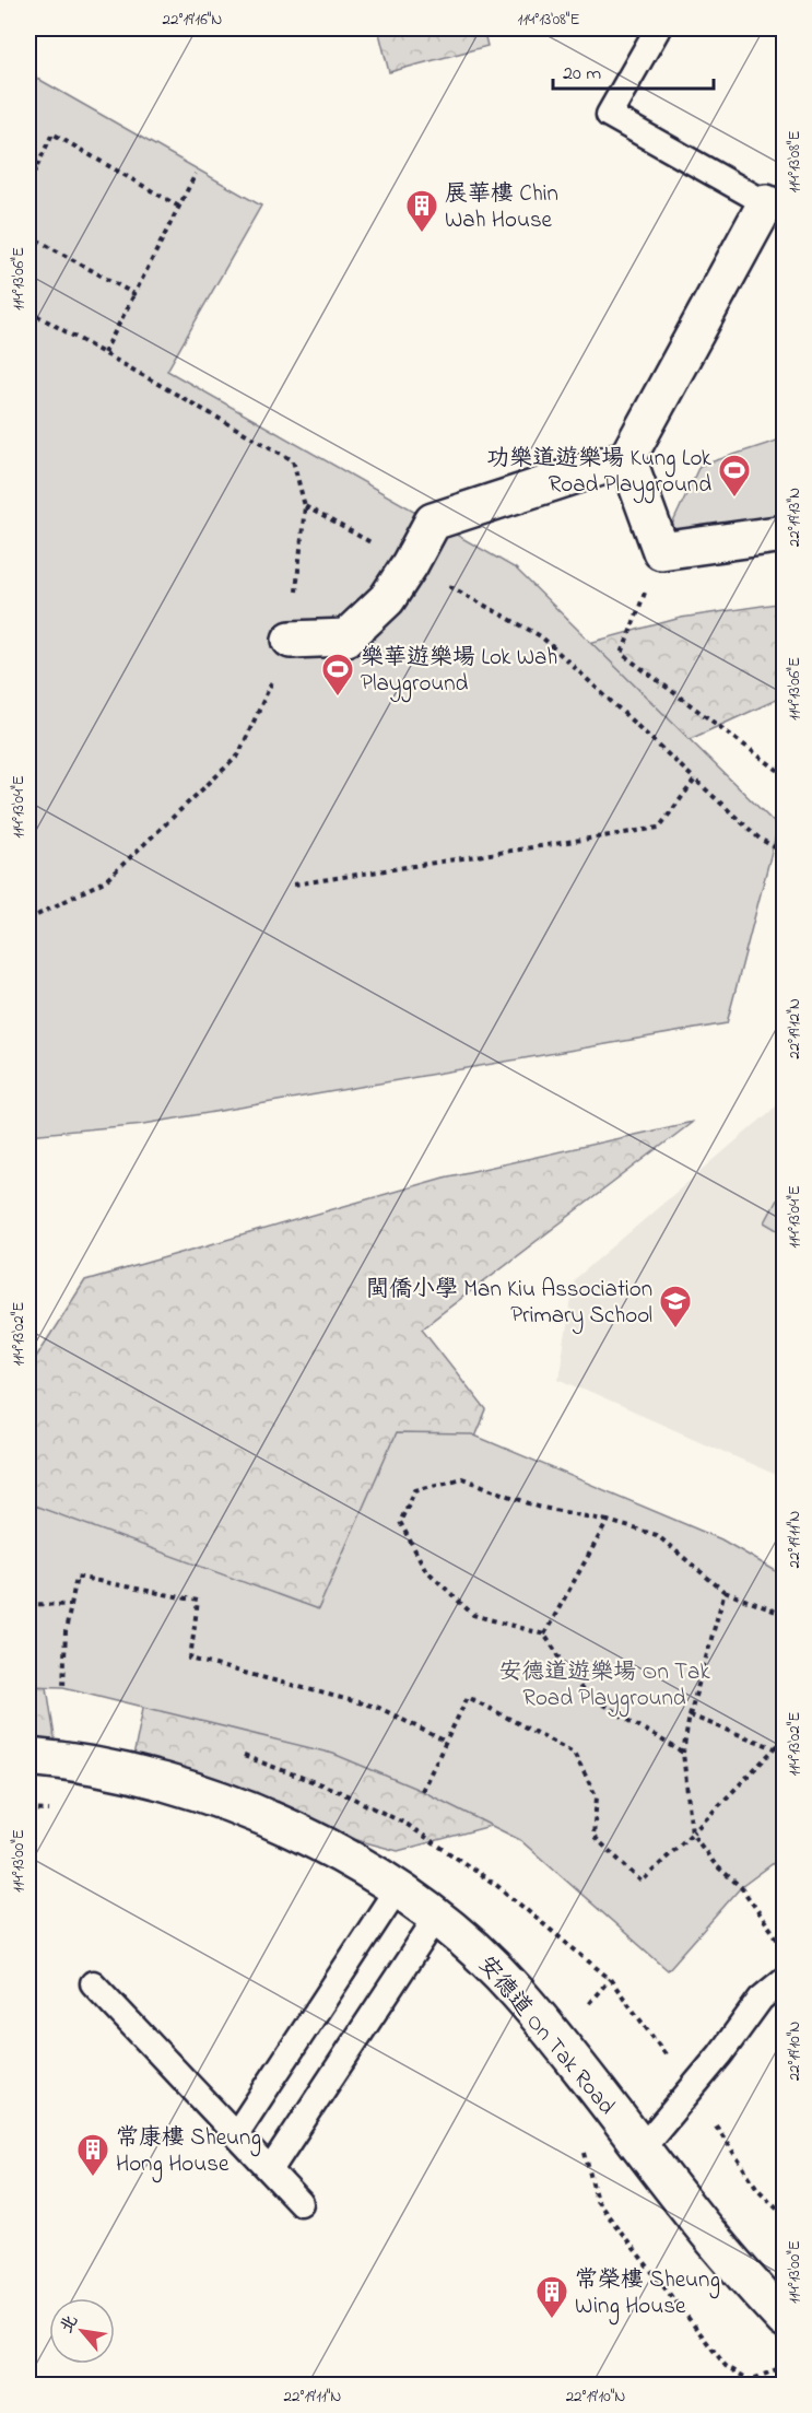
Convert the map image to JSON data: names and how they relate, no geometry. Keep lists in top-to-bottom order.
{
  "streets": {
    "street": ["安德道 On Tak Road"]
  },
  "parks": ["安德道遊樂場 On Tak Road Playground"],
  "places": {
    "building": ["展華樓 Chin Wah House", "常康樓 Sheung Hong House", "常榮樓 Sheung Wing House"],
    "sports": ["功樂道遊樂場 Kung Lok Road Playground", "樂華遊樂場 Lok Wah Playground"],
    "school or university": ["閩僑小學 Man Kiu Association Primary School"]
  },
  "scale_bar": "20 m",
  "north": "top left",
  "coordinates": [
    "22°19'16\"N",
    "114°13'08\"E",
    "114°13'06\"E",
    "22°19'13\"N",
    "114°13'04\"E",
    "22°19'12\"N",
    "114°13'02\"E",
    "22°19'11\"N",
    "114°13'00\"E",
    "22°19'10\"N"
  ]
}
